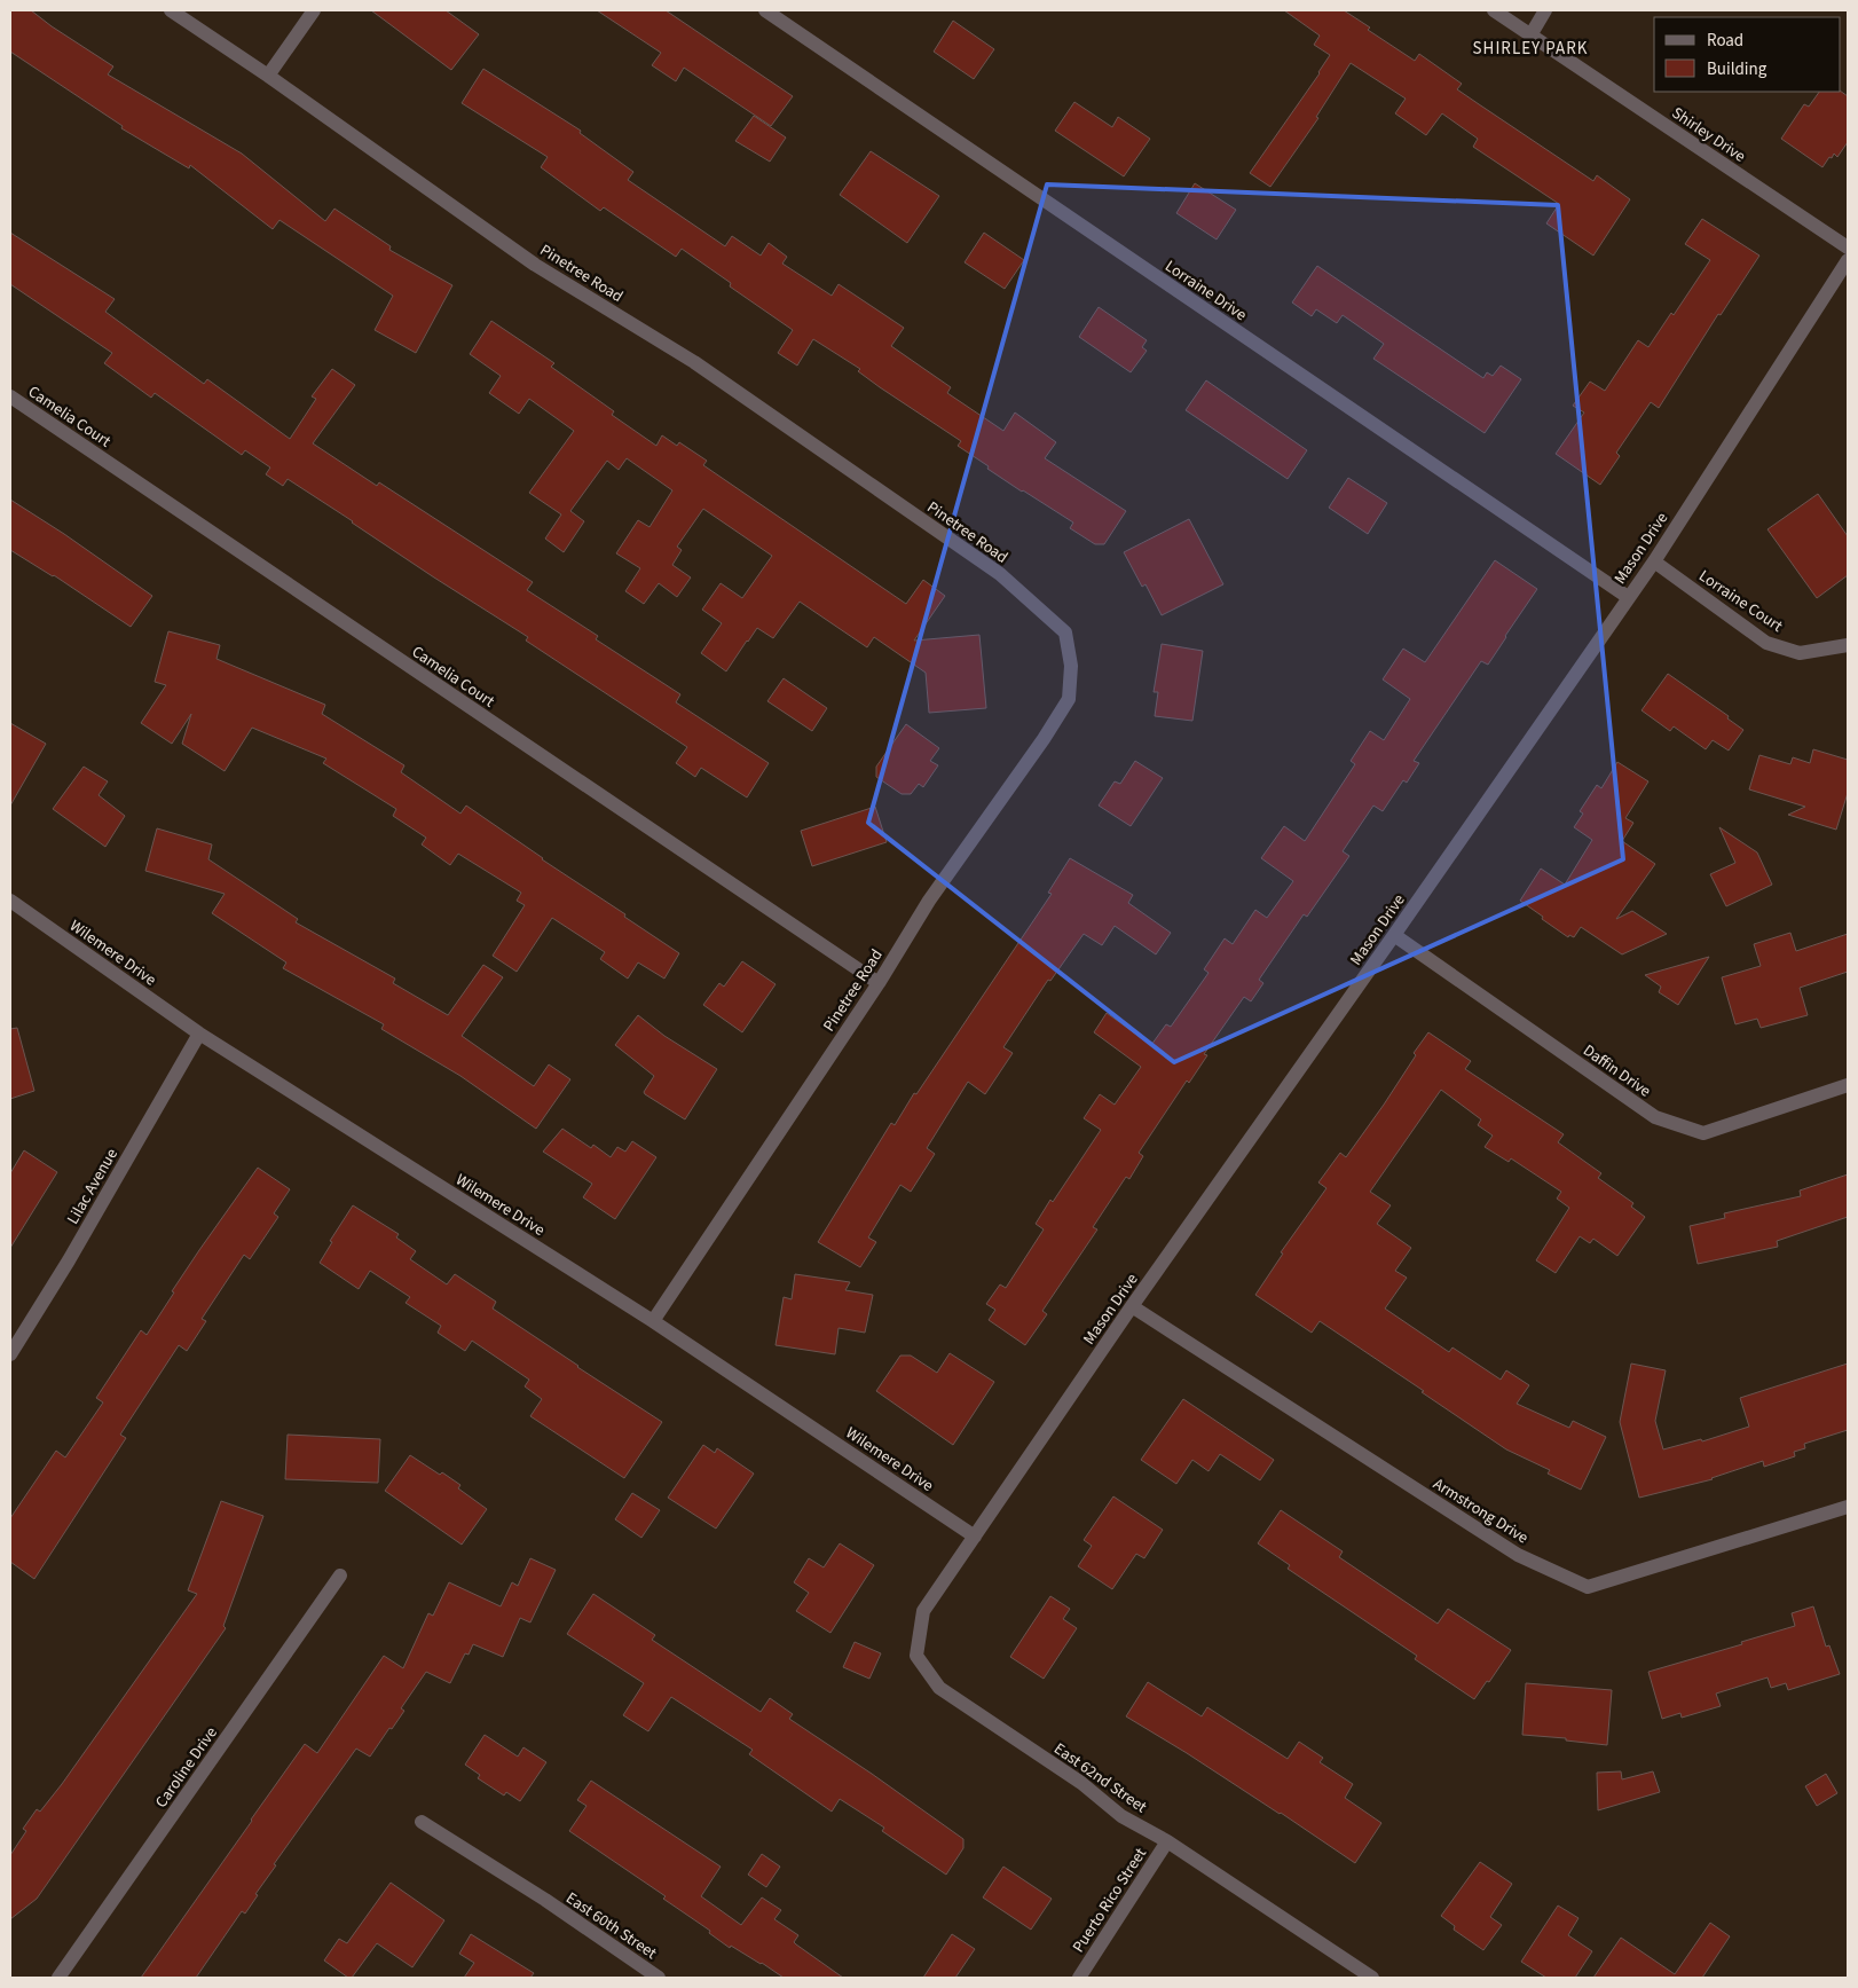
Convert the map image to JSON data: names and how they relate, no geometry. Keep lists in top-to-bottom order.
{
  "streets": {
    "street": [
      "Shirley Drive",
      "Pinetree Road",
      "Lorraine Drive",
      "Camelia Court",
      "Mason Drive",
      "Lorraine Court",
      "Wilemere Drive",
      "Daffin Drive",
      "Lilac Avenue",
      "Armstrong Drive",
      "Caroline Drive",
      "East 62nd Street",
      "Puerto Rico Street",
      "East 60th Street"
    ]
  },
  "crossings": [
    ["Pinetree Road", "Camelia Court"],
    ["Pinetree Road", "Wilemere Drive"],
    ["Lorraine Drive", "Mason Drive"],
    ["Mason Drive", "Lorraine Court"],
    ["Mason Drive", "Wilemere Drive"],
    ["Mason Drive", "Daffin Drive"],
    ["Mason Drive", "Armstrong Drive"],
    ["Mason Drive", "East 62nd Street"],
    ["Wilemere Drive", "Lilac Avenue"],
    ["East 62nd Street", "Puerto Rico Street"]
  ],
  "districts": ["SHIRLEY PARK"],
  "legend": ["Road", "Building"]
}
